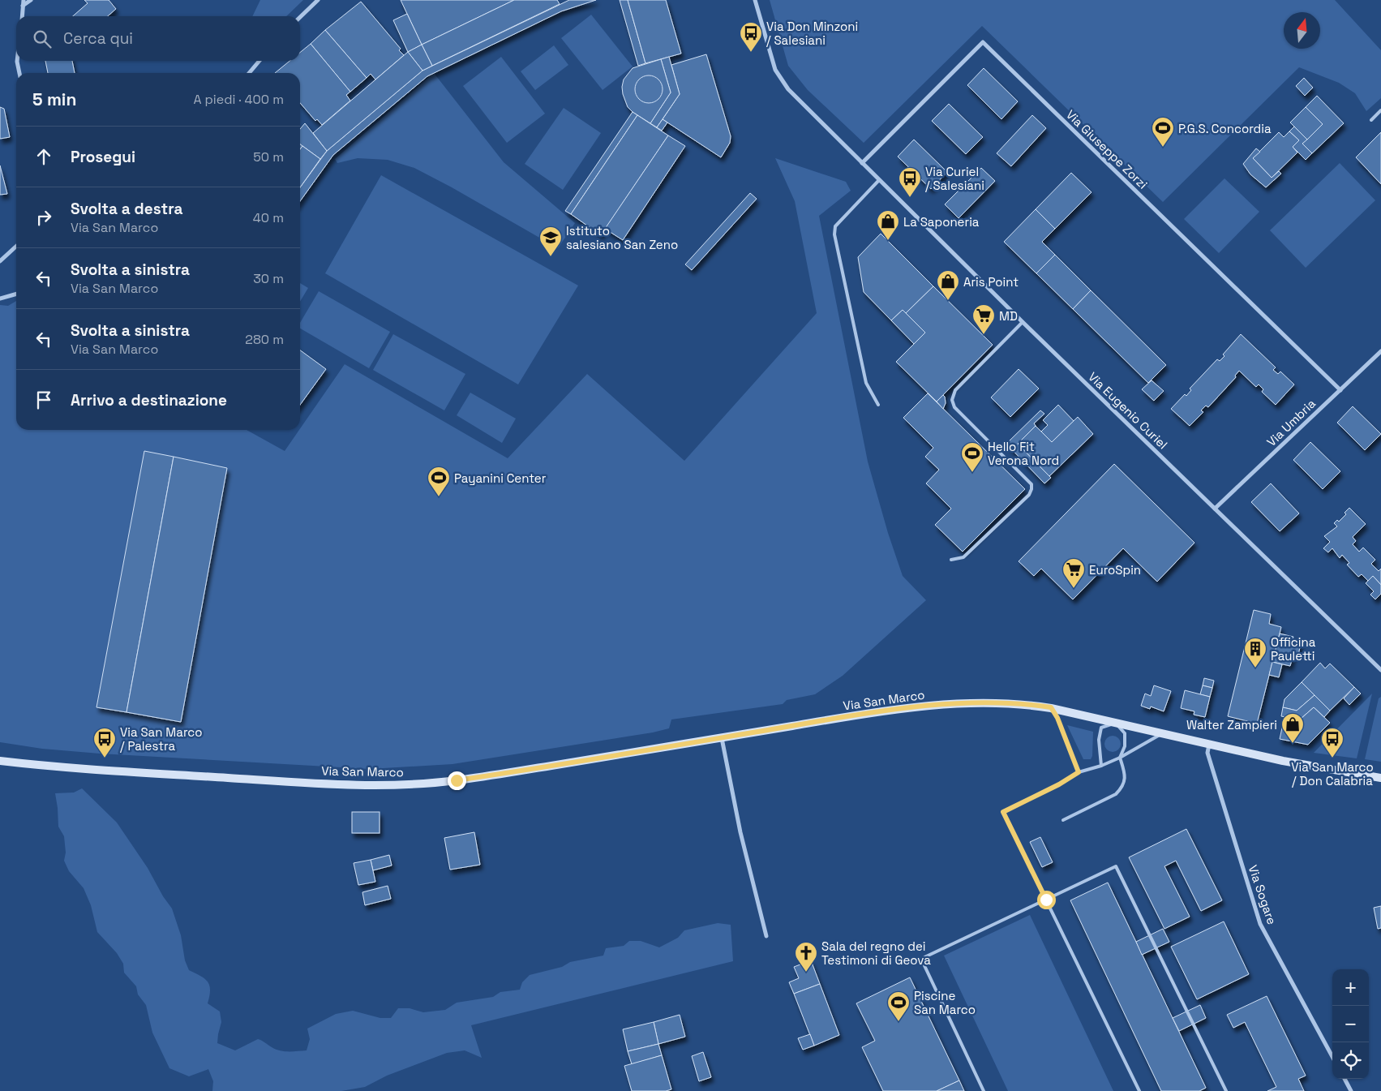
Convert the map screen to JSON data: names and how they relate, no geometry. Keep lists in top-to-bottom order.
{
  "streets": {
    "main road": ["Via San Marco"],
    "street": [
      "Via Giuseppe Zorzi",
      "Via Eugenio Curiel",
      "Via Umbria",
      "Via Sogare"
    ]
  },
  "crossings": [
    ["Via Giuseppe Zorzi", "Via Eugenio Curiel"],
    ["Via Giuseppe Zorzi", "Via Umbria"],
    ["Via Eugenio Curiel", "Via Umbria"],
    ["Via San Marco", "Via Sogare"]
  ],
  "places": {
    "bus stop": [
      "Via Don Minzoni / Salesiani",
      "Via Curiel / Salesiani",
      "Via San Marco / Palestra",
      "Via San Marco / Don Calabria"
    ],
    "sports": [
      "P.G.S. Concordia",
      "Hello Fit Verona Nord",
      "Payanini Center",
      "Piscine San Marco"
    ],
    "shop": ["La Saponeria", "Aris Point", "Walter Zampieri"],
    "school or university": ["Istituto salesiano San Zeno"],
    "supermarket": ["MD", "EuroSpin"],
    "building": ["Officina Pauletti"],
    "church": ["Sala del regno dei Testimoni di Geova"]
  },
  "north": "top",
  "page": {
    "search": "Cerca qui",
    "heading": ["5 min", "A piedi · 400 m"],
    "list": [
      ["Prosegui", "50 m"],
      ["Svolta a destra", "Via San Marco", "40 m"],
      ["Svolta a sinistra", "Via San Marco", "30 m"],
      ["Svolta a sinistra", "Via San Marco", "280 m"],
      "Arrivo a destinazione"
    ],
    "map_buttons": ["+", "−"]
  }
}
